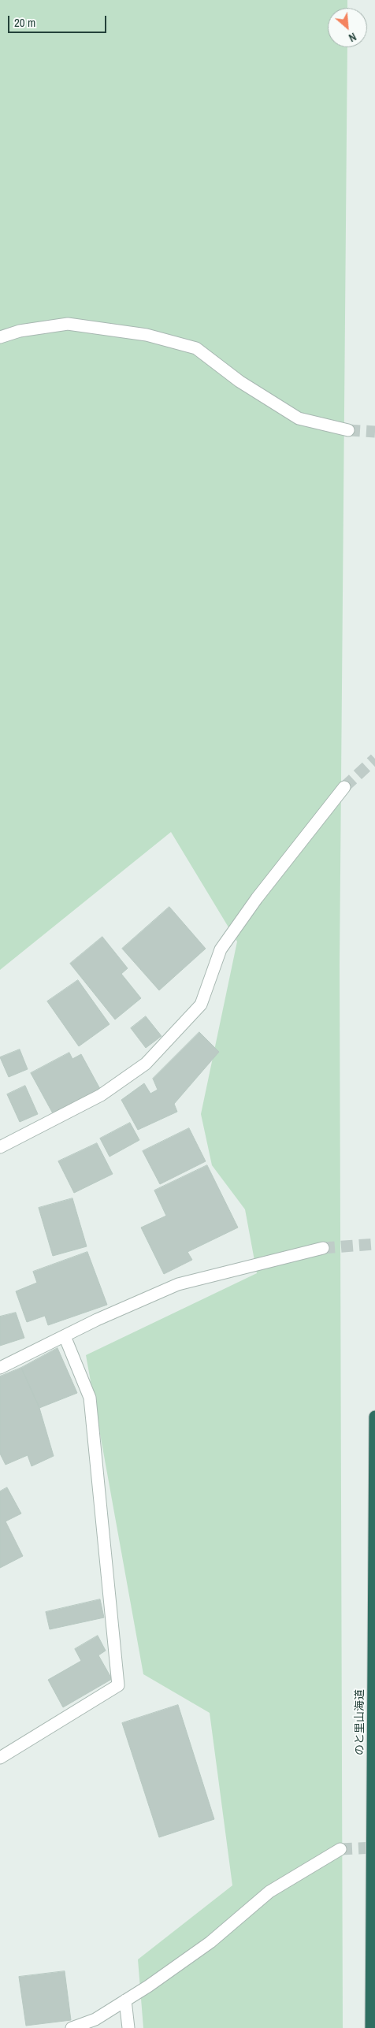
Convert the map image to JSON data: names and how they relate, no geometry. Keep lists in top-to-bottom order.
{
  "streets": {
    "highway": ["のと里山海道"]
  },
  "scale_bar": "20 m",
  "north": "bottom right"
}
